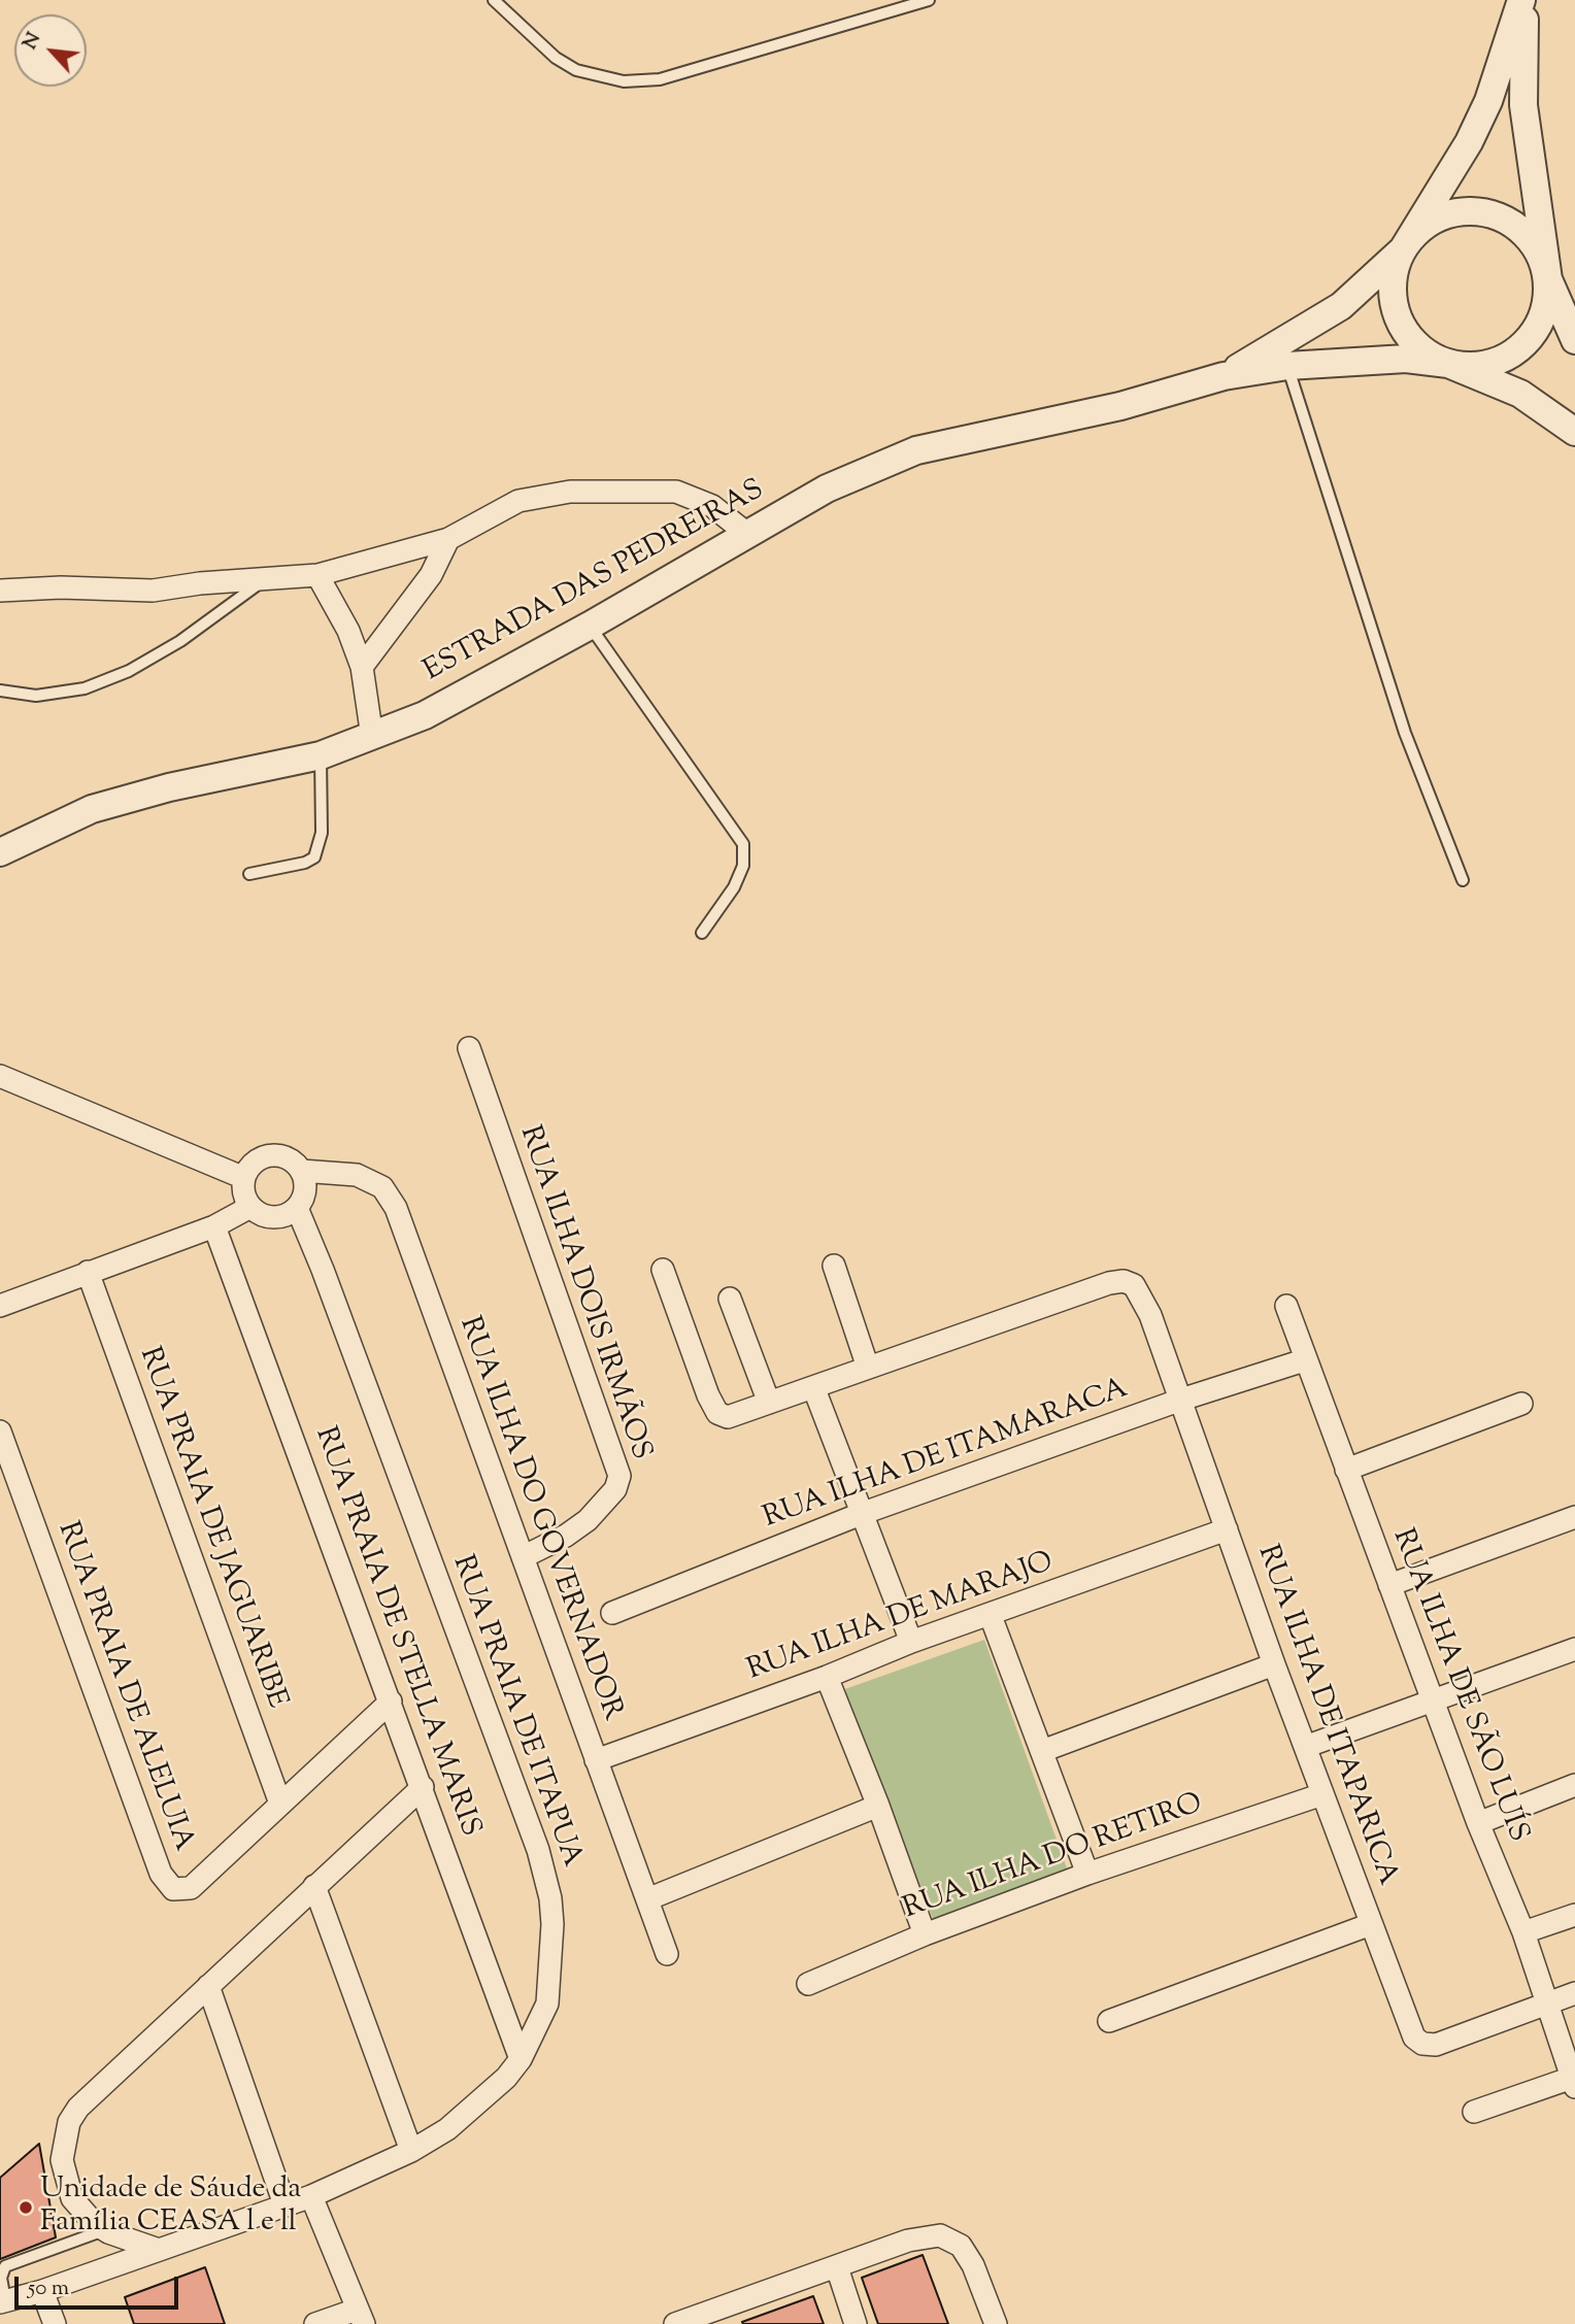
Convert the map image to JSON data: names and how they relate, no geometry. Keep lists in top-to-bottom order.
{
  "streets": {
    "street": [
      "ESTRADA DAS PEDREIRAS",
      "RUA ILHA DOIS IRMÃOS",
      "RUA ILHA DE ITAMARACA",
      "RUA ILHA DO GOVERNADOR",
      "RUA PRAIA DE JAGUARIBE",
      "RUA ILHA DE MARAJO",
      "RUA PRAIA DE STELLA MARIS",
      "RUA ILHA DE SÃO LUÍS",
      "RUA PRAIA DE ALELUIA",
      "RUA PRAIA DE ITAPUA",
      "RUA ILHA DE ITAPARICA",
      "RUA ILHA DO RETIRO"
    ]
  },
  "crossings": [
    ["RUA ILHA DOIS IRMÃOS", "RUA ILHA DO GOVERNADOR"],
    ["RUA ILHA DE ITAMARACA", "RUA ILHA DE SÃO LUÍS"],
    ["RUA ILHA DE ITAMARACA", "RUA ILHA DE ITAPARICA"],
    ["RUA ILHA DO GOVERNADOR", "RUA ILHA DE MARAJO"],
    ["RUA ILHA DO GOVERNADOR", "RUA PRAIA DE ITAPUA"],
    ["RUA PRAIA DE JAGUARIBE", "RUA PRAIA DE ALELUIA"],
    ["RUA ILHA DE MARAJO", "RUA ILHA DE ITAPARICA"],
    ["RUA PRAIA DE STELLA MARIS", "RUA PRAIA DE ALELUIA"],
    ["RUA PRAIA DE STELLA MARIS", "RUA PRAIA DE ITAPUA"],
    ["RUA ILHA DE SÃO LUÍS", "RUA ILHA DE ITAPARICA"],
    ["RUA ILHA DE ITAPARICA", "RUA ILHA DO RETIRO"]
  ],
  "places": ["Unidade de Sáude da Família CEASA l e ll"],
  "scale_bar": "50 m",
  "north": "top left"
}
